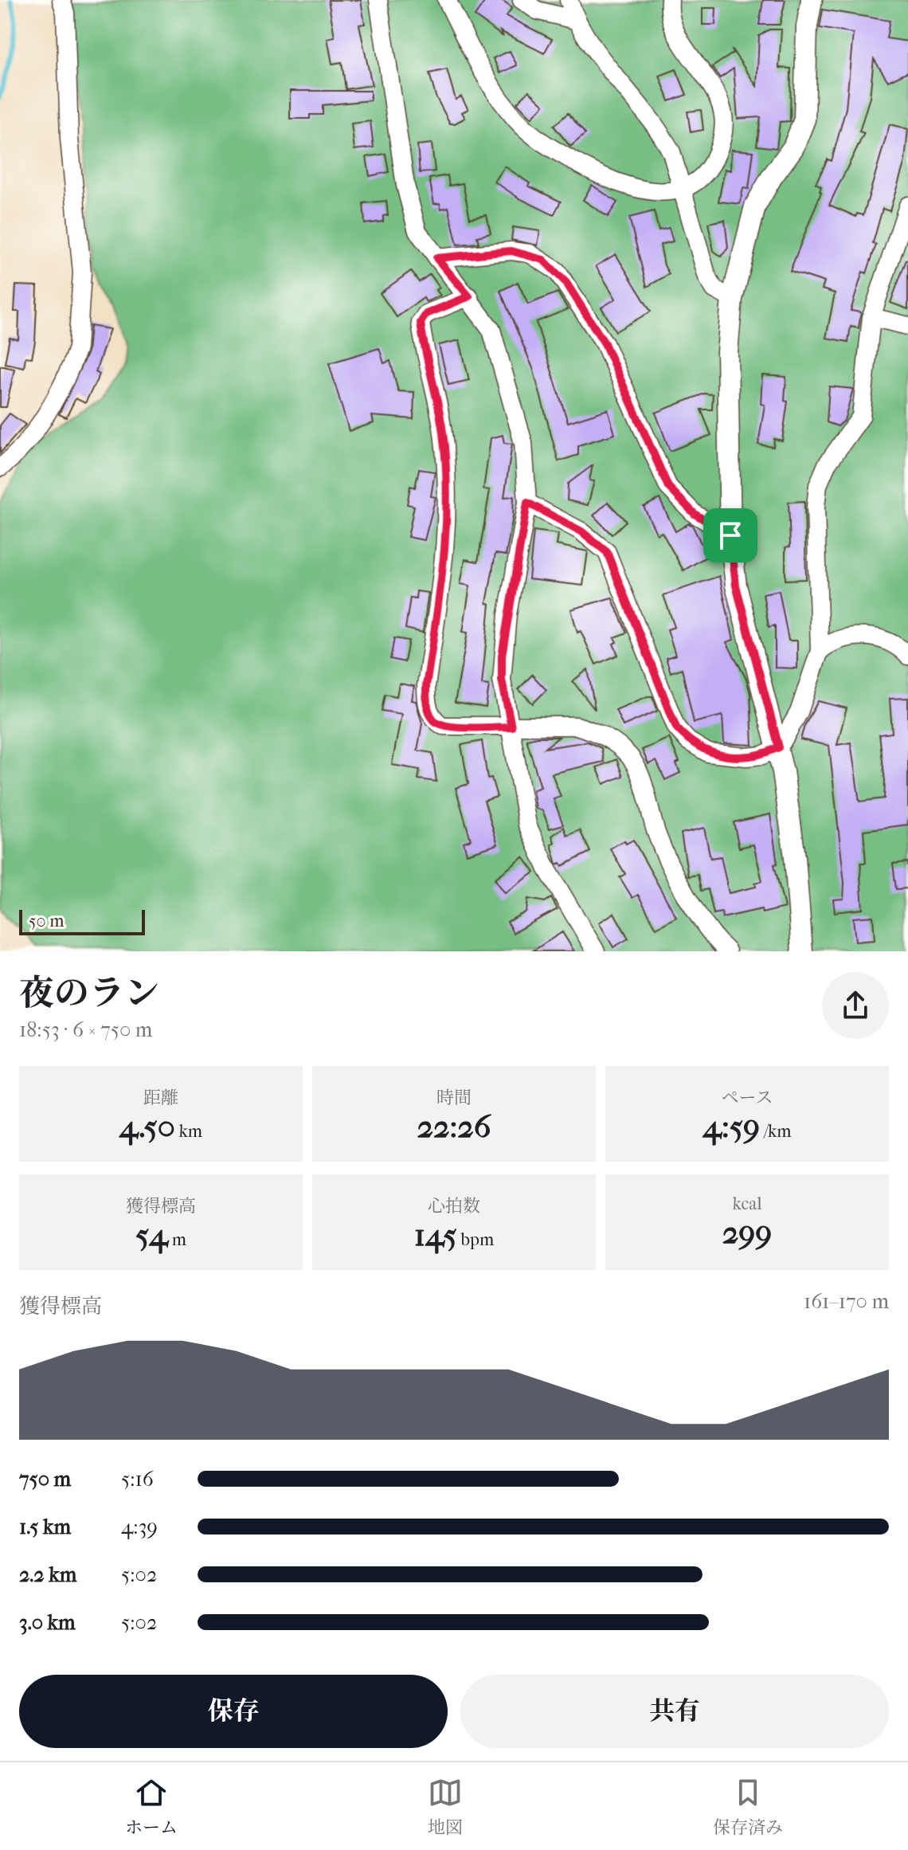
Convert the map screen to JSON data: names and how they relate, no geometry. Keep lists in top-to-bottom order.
{
  "scale_bar": "50 m",
  "page": {
    "scale": "50 m",
    "heading": ["夜のラン", "18:53 · 6 × 750 m"],
    "stats": [
      ["距離", "4.50 km"],
      ["時間", "22:26"],
      ["ペース", "4:59 /km"],
      ["獲得標高", "54 m"],
      ["心拍数", "145 bpm"],
      ["kcal", "299"]
    ],
    "chart": ["獲得標高", "161–170 m"],
    "list": [
      {
        "name": "750 m",
        "note": "5:16"
      },
      {
        "name": "1.5 km",
        "note": "4:39"
      },
      {
        "name": "2.2 km",
        "note": "5:02"
      },
      {
        "name": "3.0 km",
        "note": "5:02"
      }
    ],
    "buttons": ["保存", "共有"],
    "tabs": ["ホーム", "地図", "保存済み"]
  }
}
